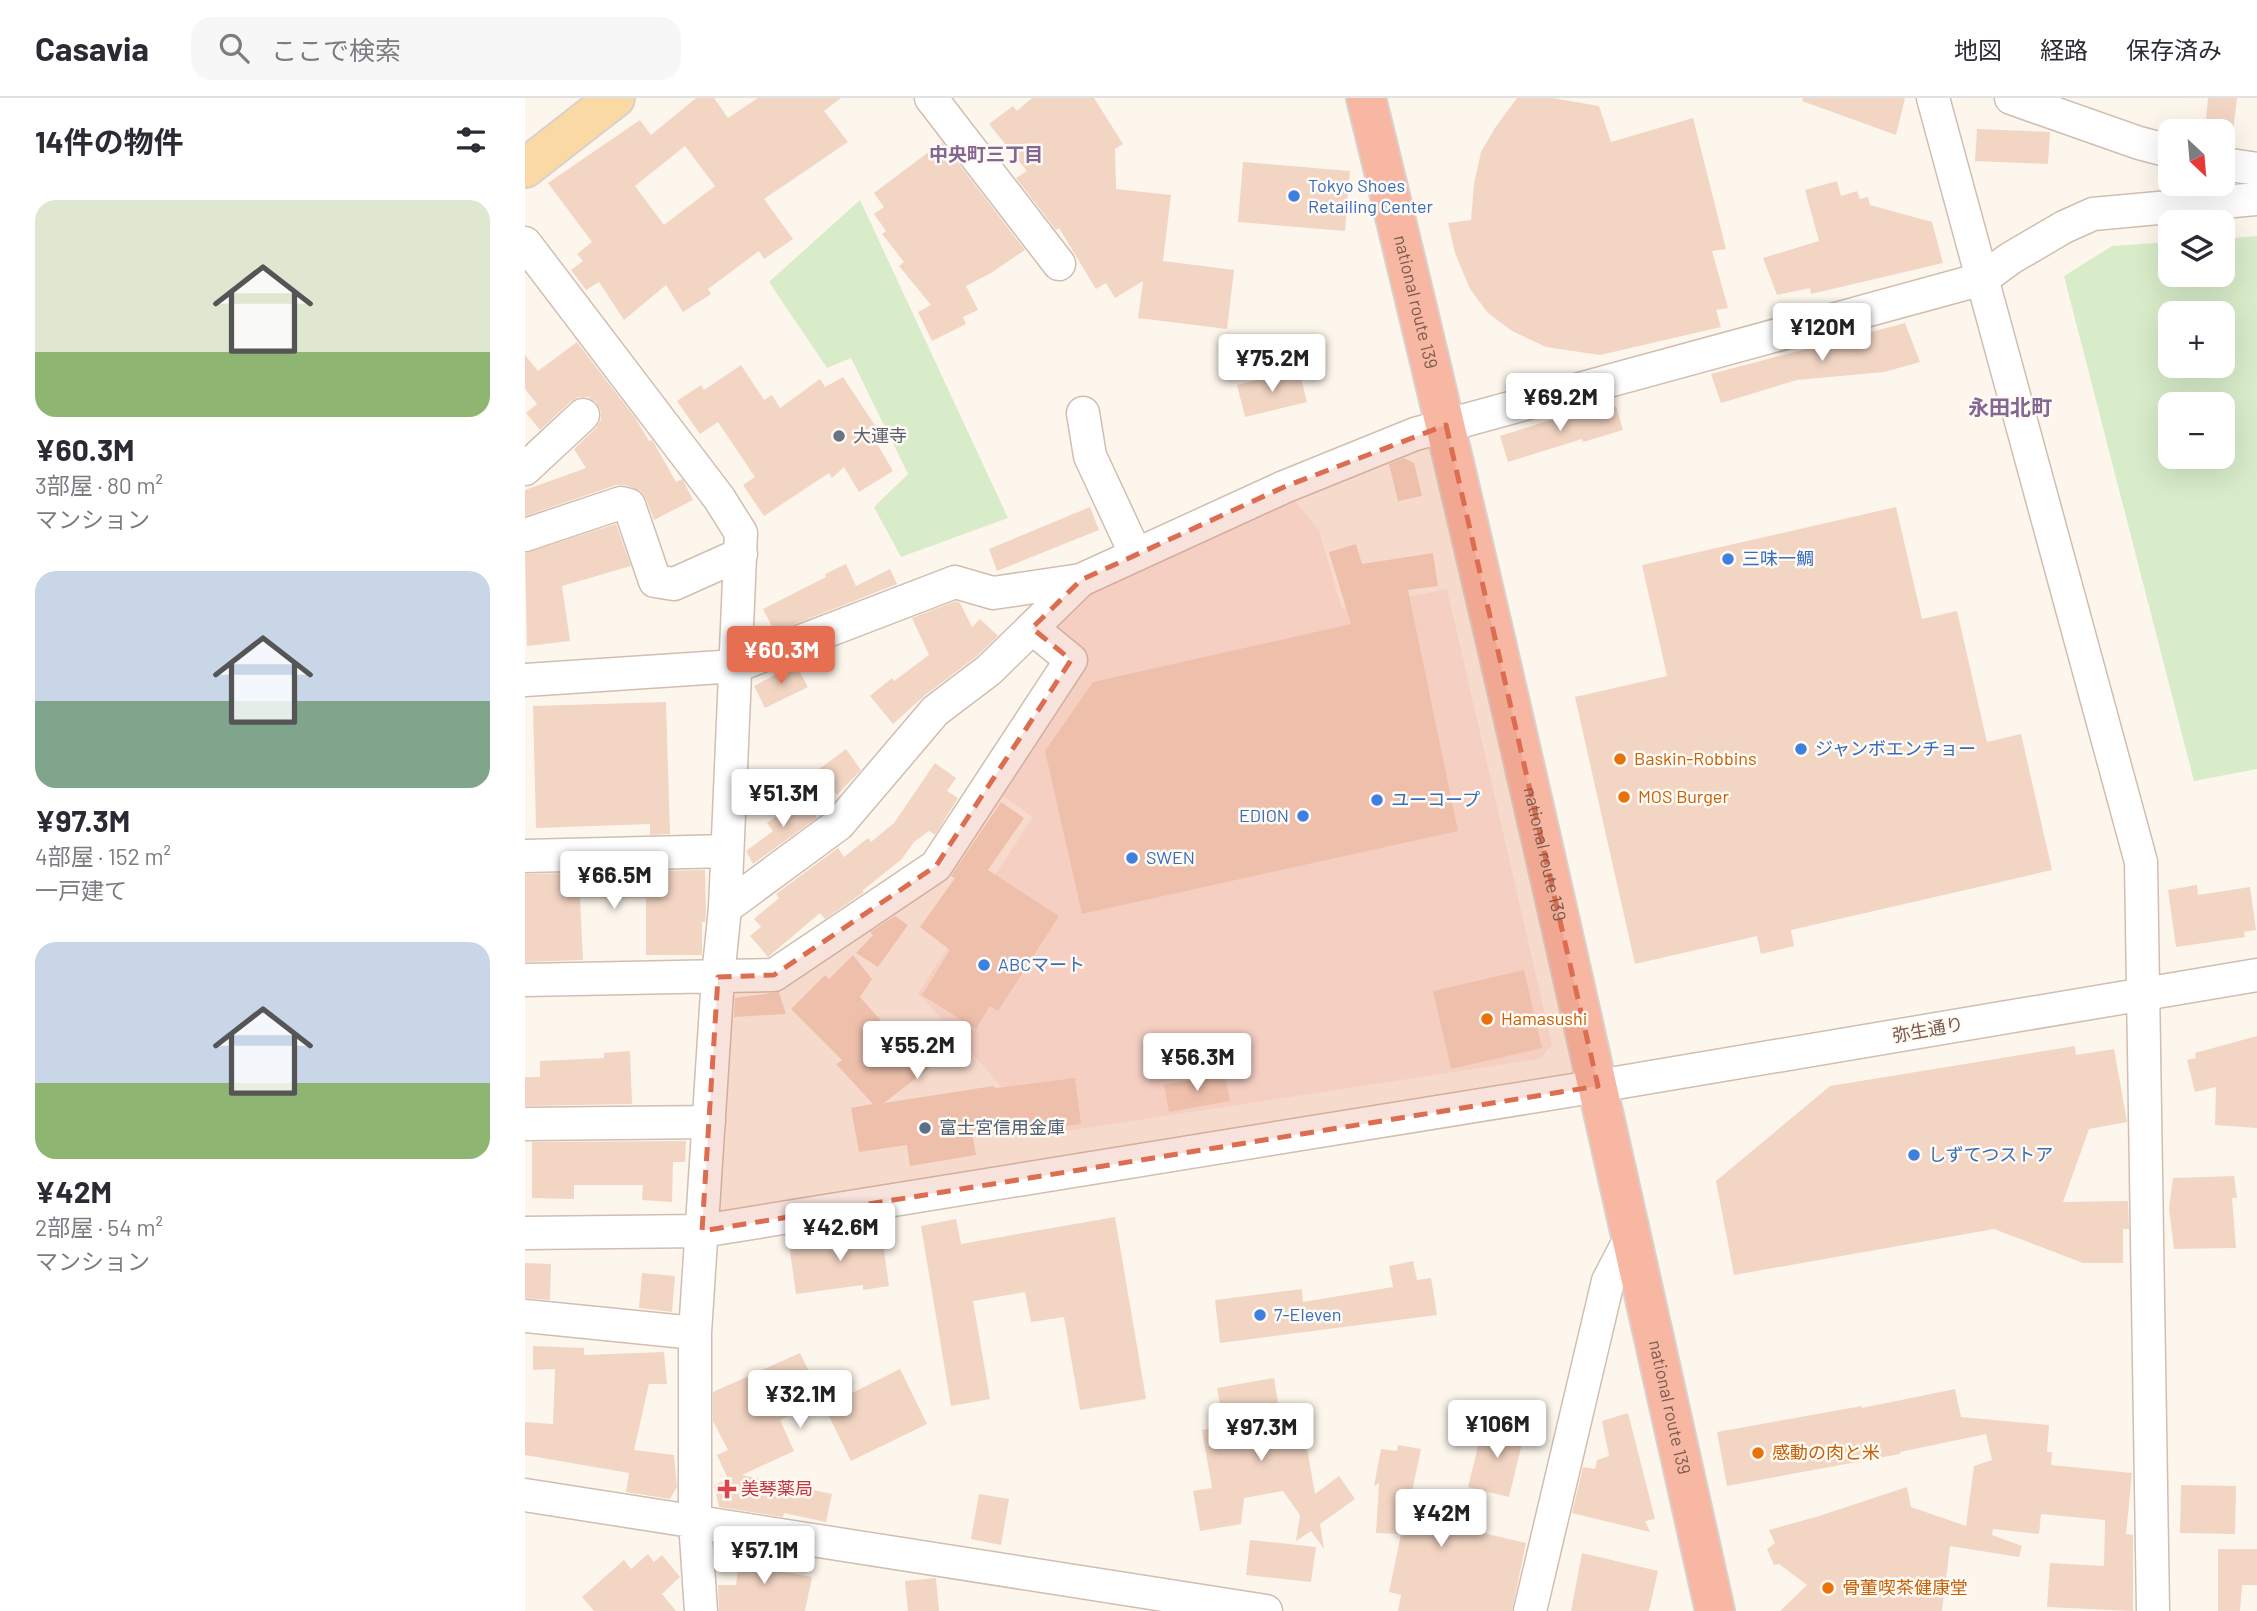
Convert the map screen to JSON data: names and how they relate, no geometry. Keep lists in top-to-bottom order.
{
  "streets": {
    "highway": ["national route 139"],
    "street": ["弥生通り"]
  },
  "crossings": [
    ["national route 139", "弥生通り"]
  ],
  "districts": ["中央町三丁目", "永田北町"],
  "places": {
    "other": [
      "Tokyo Shoes Retailing Center",
      "大運寺",
      "三味一鯛",
      "ジャンボエンチョー",
      "Baskin-Robbins",
      "MOS Burger",
      "ユーコープ",
      "EDION",
      "SWEN",
      "ABCマート",
      "Hamasushi",
      "富士宮信用金庫",
      "しずてつストア",
      "7-Eleven",
      "感動の肉と米",
      "骨董喫茶健康堂"
    ],
    "health": ["美琴薬局"]
  },
  "north": "bottom right",
  "page": {
    "header": "Casavia",
    "search": "ここで検索",
    "nav": ["地図", "経路", "保存済み"],
    "heading": "14件の物件",
    "map_buttons": ["+", "−"],
    "list": [
      {
        "name": "¥60.3M",
        "note": "3部屋 · 80 m² · マンション"
      },
      {
        "name": "¥97.3M",
        "note": "4部屋 · 152 m² · 一戸建て"
      },
      {
        "name": "¥42M",
        "note": "2部屋 · 54 m² · マンション"
      }
    ],
    "price": [
      "¥120M",
      "¥75.2M",
      "¥69.2M",
      "¥60.3M",
      "¥51.3M",
      "¥66.5M",
      "¥55.2M",
      "¥56.3M",
      "¥42.6M",
      "¥32.1M",
      "¥106M",
      "¥97.3M",
      "¥42M",
      "¥57.1M"
    ]
  }
}
